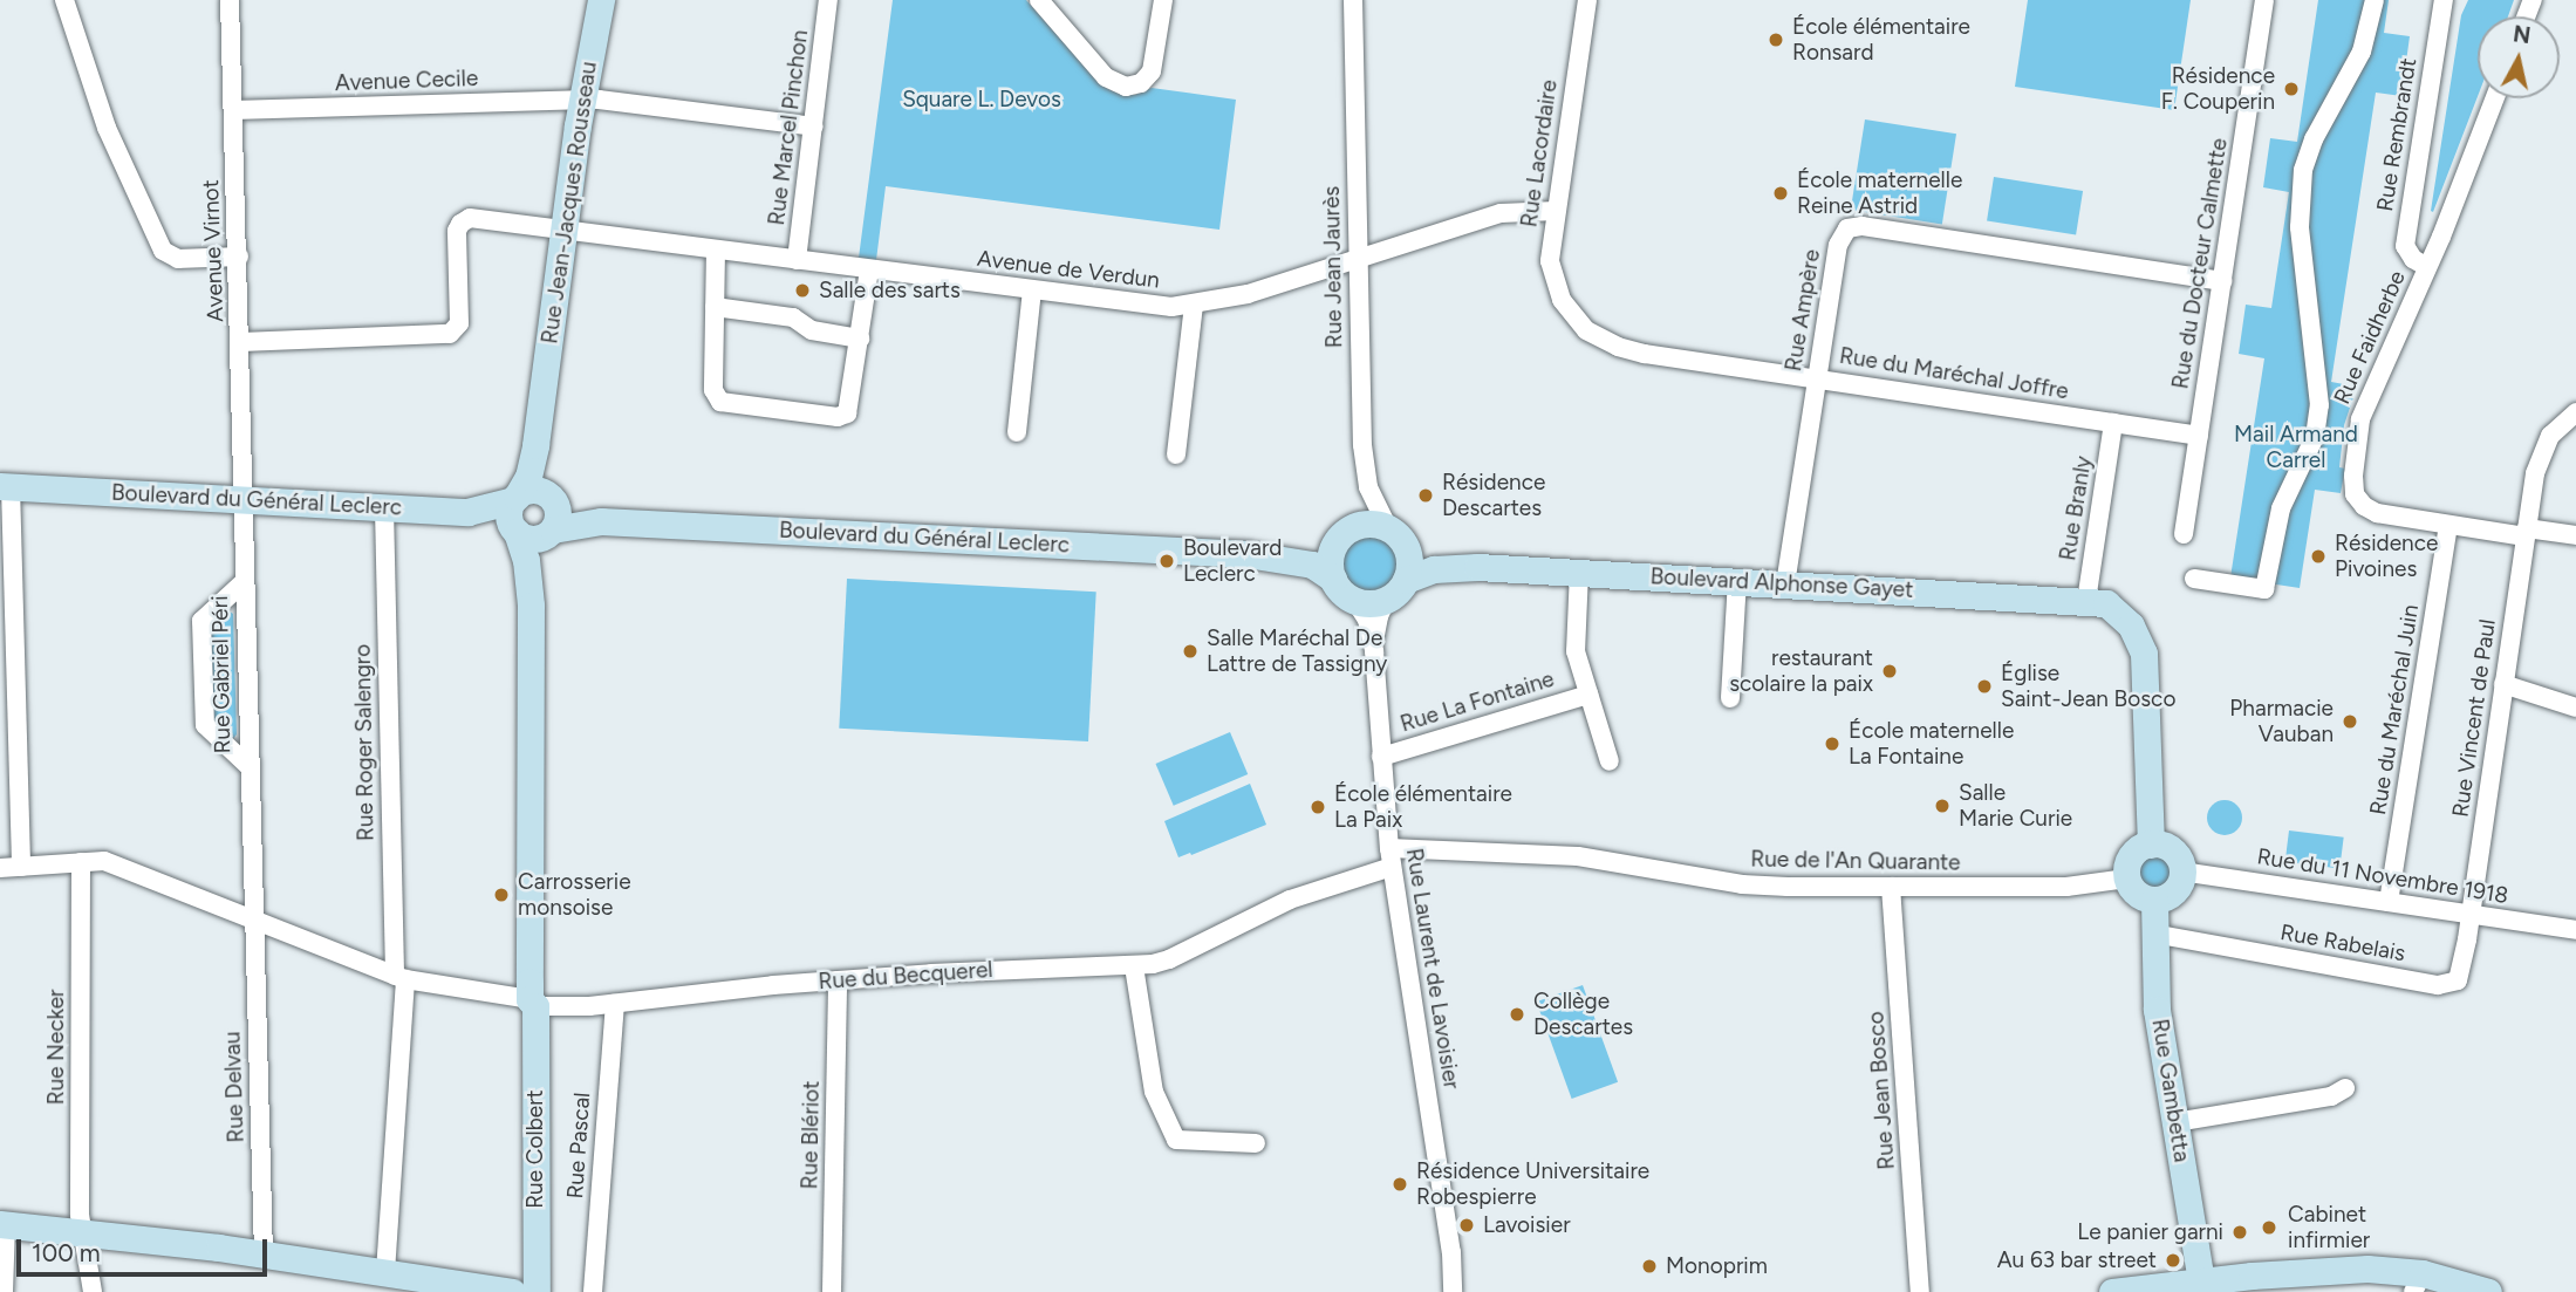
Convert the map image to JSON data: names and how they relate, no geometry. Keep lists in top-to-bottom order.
{
  "streets": {
    "street": [
      "Avenue Cecile",
      "Rue Marcel Pinchon",
      "Rue Rembrandt",
      "Rue Lacordaire",
      "Rue Jean-Jacques Rousseau",
      "Avenue Virnot",
      "Rue du Docteur Calmette",
      "Rue Jean Jaurès",
      "Avenue de Verdun",
      "Rue Ampère",
      "Rue Faidherbe",
      "Rue du Maréchal Joffre",
      "Boulevard du Général Leclerc",
      "Rue Branly",
      "Boulevard Alphonse Gayet",
      "Rue Gabriel Péri",
      "Rue La Fontaine",
      "Rue du Maréchal Juin",
      "Rue Vincent de Paul",
      "Rue Roger Salengro",
      "Rue de l'An Quarante",
      "Rue du 11 Novembre 1918",
      "Rue Rabelais",
      "Rue Laurent de Lavoisier",
      "Rue du Becquerel",
      "Rue Necker",
      "Rue Delvau",
      "Rue Jean Bosco",
      "Rue Gambetta",
      "Rue Blériot",
      "Rue Pascal",
      "Rue Colbert"
    ]
  },
  "crossings": [
    ["Avenue Cecile", "Rue Marcel Pinchon"],
    ["Avenue Cecile", "Rue Jean-Jacques Rousseau"],
    ["Avenue Cecile", "Avenue Virnot"],
    ["Rue Marcel Pinchon", "Avenue de Verdun"],
    ["Rue Rembrandt", "Rue Faidherbe"],
    ["Rue Lacordaire", "Avenue de Verdun"],
    ["Rue Lacordaire", "Rue du Maréchal Joffre"],
    ["Rue Jean-Jacques Rousseau", "Avenue de Verdun"],
    ["Rue Jean-Jacques Rousseau", "Boulevard du Général Leclerc"],
    ["Avenue Virnot", "Avenue de Verdun"],
    ["Avenue Virnot", "Boulevard du Général Leclerc"],
    ["Avenue Virnot", "Rue Gabriel Péri"],
    ["Rue du Docteur Calmette", "Rue Ampère"],
    ["Rue du Docteur Calmette", "Rue du Maréchal Joffre"],
    ["Rue Jean Jaurès", "Avenue de Verdun"],
    ["Rue Jean Jaurès", "Boulevard du Général Leclerc"],
    ["Rue Jean Jaurès", "Boulevard Alphonse Gayet"],
    ["Rue Jean Jaurès", "Rue Laurent de Lavoisier"],
    ["Rue Ampère", "Rue du Maréchal Joffre"],
    ["Rue Ampère", "Boulevard Alphonse Gayet"],
    ["Rue Faidherbe", "Rue du Maréchal Juin"],
    ["Rue Faidherbe", "Rue Vincent de Paul"],
    ["Rue du Maréchal Joffre", "Rue Branly"],
    ["Boulevard du Général Leclerc", "Boulevard Alphonse Gayet"],
    ["Boulevard du Général Leclerc", "Rue Gabriel Péri"],
    ["Boulevard du Général Leclerc", "Rue Roger Salengro"],
    ["Boulevard du Général Leclerc", "Rue Laurent de Lavoisier"],
    ["Rue Branly", "Boulevard Alphonse Gayet"],
    ["Boulevard Alphonse Gayet", "Rue de l'An Quarante"],
    ["Boulevard Alphonse Gayet", "Rue du 11 Novembre 1918"],
    ["Boulevard Alphonse Gayet", "Rue Laurent de Lavoisier"],
    ["Boulevard Alphonse Gayet", "Rue Gambetta"],
    ["Rue Gabriel Péri", "Rue du Becquerel"],
    ["Rue Gabriel Péri", "Rue Delvau"],
    ["Rue La Fontaine", "Rue Laurent de Lavoisier"],
    ["Rue du Maréchal Juin", "Rue du 11 Novembre 1918"],
    ["Rue Vincent de Paul", "Rue du 11 Novembre 1918"],
    ["Rue Vincent de Paul", "Rue Rabelais"],
    ["Rue Roger Salengro", "Rue du Becquerel"],
    ["Rue de l'An Quarante", "Rue du 11 Novembre 1918"],
    ["Rue de l'An Quarante", "Rue Laurent de Lavoisier"],
    ["Rue de l'An Quarante", "Rue du Becquerel"],
    ["Rue de l'An Quarante", "Rue Jean Bosco"],
    ["Rue de l'An Quarante", "Rue Gambetta"],
    ["Rue du 11 Novembre 1918", "Rue Rabelais"],
    ["Rue du 11 Novembre 1918", "Rue Gambetta"],
    ["Rue Rabelais", "Rue Gambetta"],
    ["Rue Laurent de Lavoisier", "Rue du Becquerel"],
    ["Rue du Becquerel", "Rue Necker"],
    ["Rue du Becquerel", "Rue Delvau"],
    ["Rue du Becquerel", "Rue Blériot"],
    ["Rue du Becquerel", "Rue Pascal"],
    ["Rue du Becquerel", "Rue Colbert"]
  ],
  "parks": ["Square L. Devos", "Mail Armand Carrel"],
  "places": [
    "École élémentaire Ronsard",
    "Résidence F. Couperin",
    "École maternelle Reine Astrid",
    "Salle des sarts",
    "Résidence Descartes",
    "Résidence Pivoines",
    "Boulevard Leclerc",
    "Salle Maréchal De Lattre de Tassigny",
    "restaurant scolaire la paix",
    "Église Saint-Jean Bosco",
    "Pharmacie Vauban",
    "École maternelle La Fontaine",
    "Salle Marie Curie",
    "École élémentaire La Paix",
    "Carrosserie monsoise",
    "Collège Descartes",
    "Résidence Universitaire Robespierre",
    "Lavoisier",
    "Cabinet infirmier",
    "Le panier garni",
    "Au 63 bar street",
    "Monoprim"
  ],
  "scale_bar": "100 m",
  "north": "top"
}
